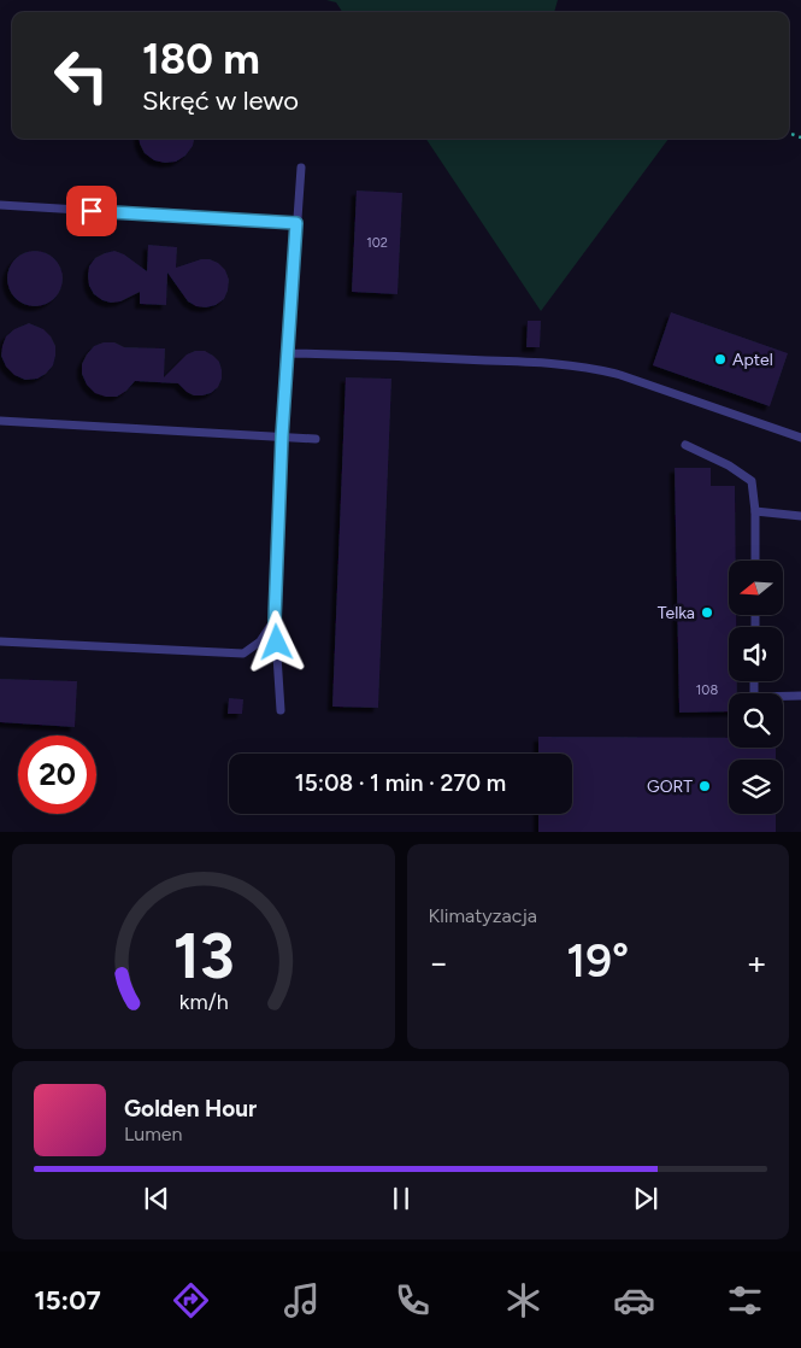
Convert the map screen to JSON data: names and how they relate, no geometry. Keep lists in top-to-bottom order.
{
  "places": ["Aptel", "Telka", "GORT"],
  "house_numbers": ["102", "108"],
  "north": "left",
  "page": {
    "turn": ["180 m", "Skręć w lewo"],
    "limit": "20",
    "trip": "15:08 · 1 min · 270 m",
    "tile": "Klimatyzacja",
    "heat": ["−", "19°", "+"],
    "song": ["Golden Hour", "Lumen"],
    "tabs": "15:07",
    "gauge": ["13", "km/h"]
  }
}
